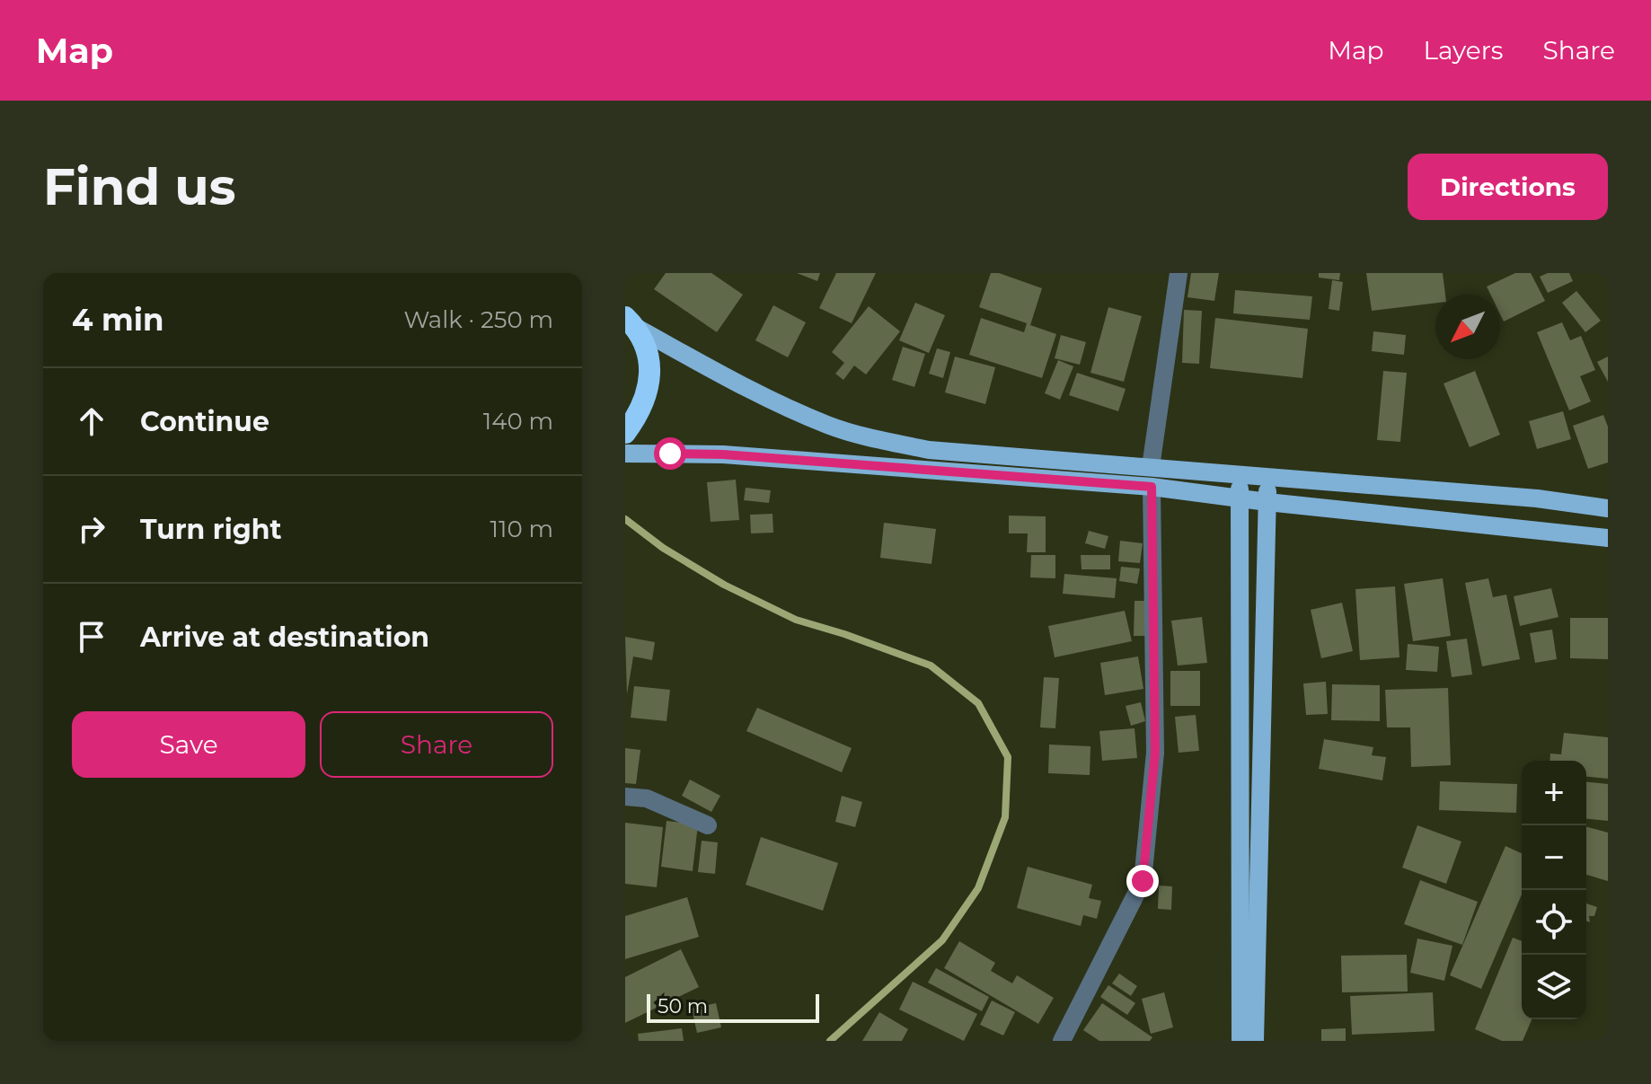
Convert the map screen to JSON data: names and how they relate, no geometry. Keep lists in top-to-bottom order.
{
  "scale_bar": "50 m",
  "north": "bottom left",
  "page": {
    "header": "Map",
    "nav": ["Map", "Layers", "Share"],
    "buttons": [
      "Directions",
      ["Save", "Share"]
    ],
    "title": "Find us",
    "heading": ["4 min", "Walk · 250 m"],
    "list": [
      ["Continue", "140 m"],
      ["Turn right", "110 m"],
      "Arrive at destination"
    ],
    "map_buttons": ["+", "−"],
    "scale": "50 m"
  }
}
